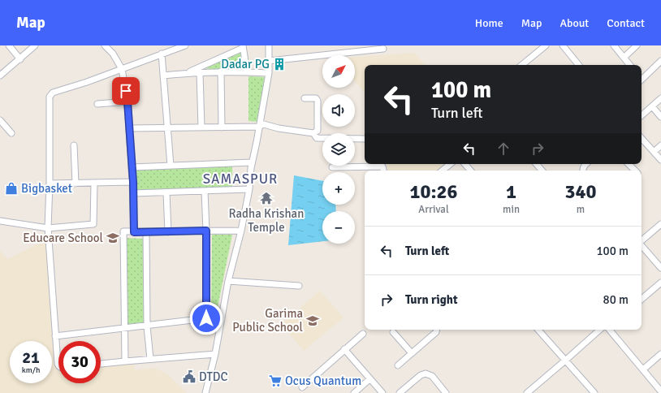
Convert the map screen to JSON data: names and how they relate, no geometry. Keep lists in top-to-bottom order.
{
  "districts": ["SAMASPUR"],
  "places": {
    "building": ["Dadar PG"],
    "shop": ["Bigbasket"],
    "temple": ["Radha Krishan Temple"],
    "school or university": ["Educare School", "Garima Public School"],
    "public building": ["DTDC"],
    "supermarket": ["Ocus Quantum"]
  },
  "north": "top right",
  "page": {
    "header": "Map",
    "nav": [
      "Home",
      "Map",
      "About",
      "Contact"
    ],
    "map_buttons": ["+", "−"],
    "turn": ["100 m", "Turn left"],
    "eta": [
      "10:26",
      "Arrival",
      "1",
      "min",
      "340",
      "m"
    ],
    "list": [
      {
        "name": "Turn left",
        "value": "100 m"
      },
      {
        "name": "Turn right",
        "value": "80 m"
      }
    ],
    "speed": "21 km/h",
    "limit": "30"
  }
}
